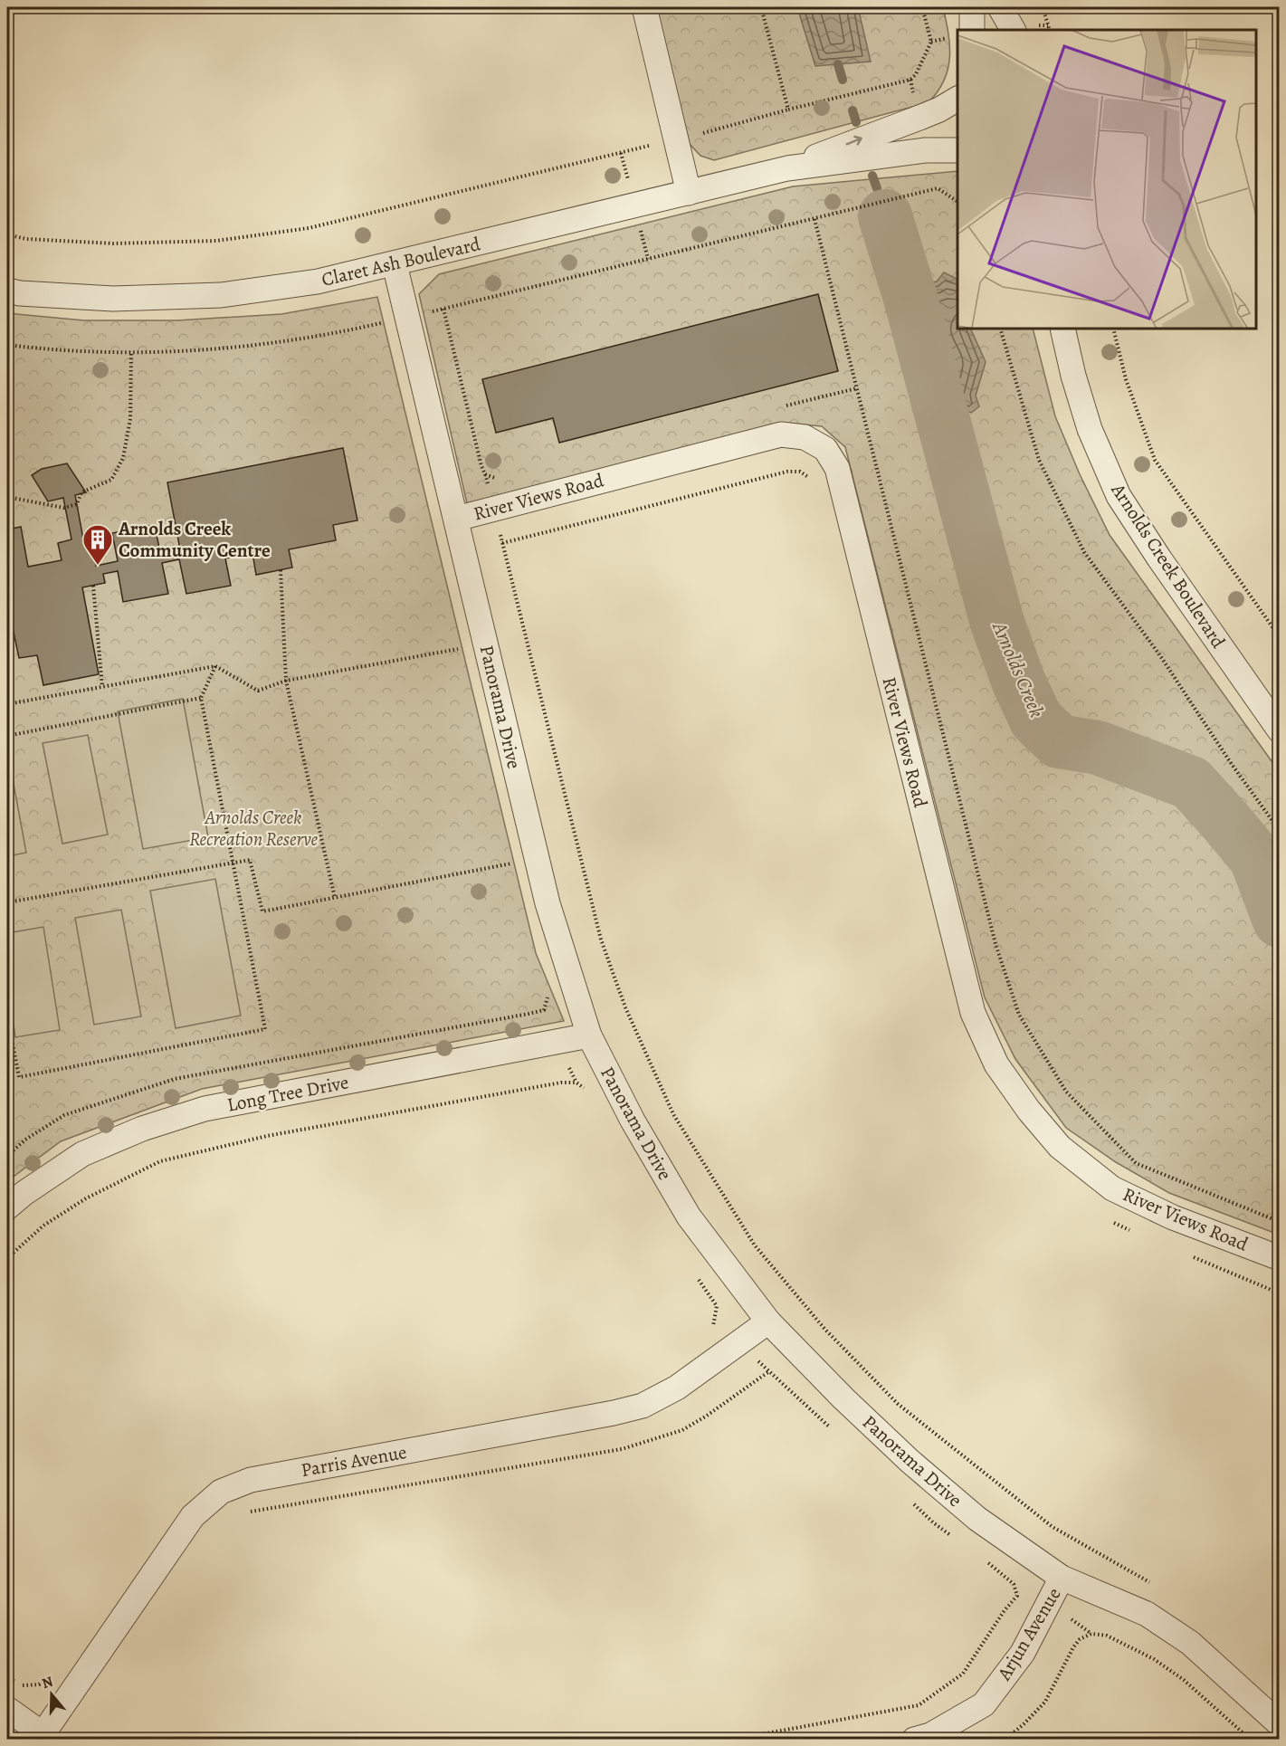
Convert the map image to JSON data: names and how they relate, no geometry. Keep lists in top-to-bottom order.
{
  "streets": {
    "street": [
      "Claret Ash Boulevard",
      "River Views Road",
      "Arnolds Creek Boulevard",
      "Panorama Drive",
      "Long Tree Drive",
      "Parris Avenue",
      "Arjun Avenue"
    ]
  },
  "crossings": [
    ["Claret Ash Boulevard", "Panorama Drive"],
    ["River Views Road", "Panorama Drive"],
    ["Panorama Drive", "Long Tree Drive"],
    ["Panorama Drive", "Parris Avenue"],
    ["Panorama Drive", "Arjun Avenue"]
  ],
  "water": ["Arnolds Creek"],
  "parks": ["Arnolds Creek Recreation Reserve"],
  "places": {
    "building": ["Arnolds Creek Community Centre"]
  },
  "north": "top"
}
